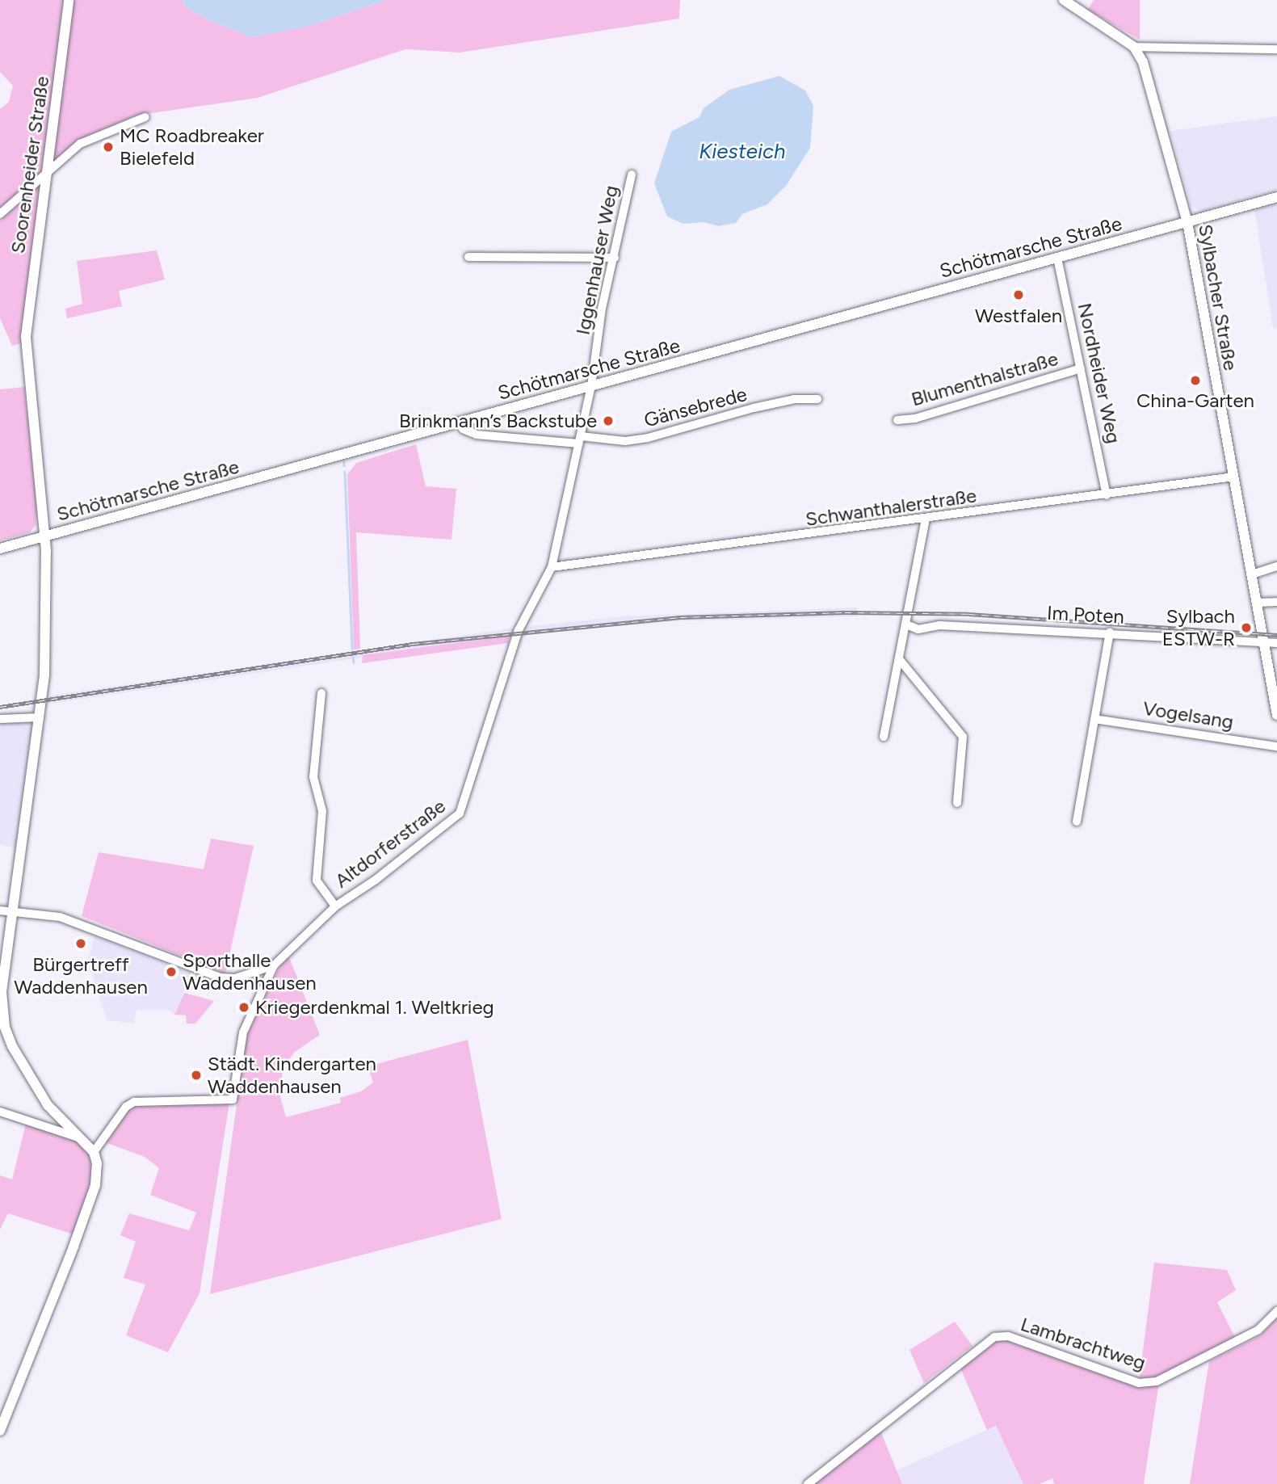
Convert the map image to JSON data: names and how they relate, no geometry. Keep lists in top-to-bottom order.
{
  "streets": {
    "main road": ["Soorenheider Straße", "Schötmarsche Straße", "Sylbacher Straße"],
    "street": [
      "Iggenhauser Weg",
      "Nordheider Weg",
      "Blumenthalstraße",
      "Gänsebrede",
      "Schwanthalerstraße",
      "Im Poten",
      "Vogelsang",
      "Altdorferstraße",
      "Lambrachtweg"
    ]
  },
  "crossings": [
    ["Soorenheider Straße", "Schötmarsche Straße"],
    ["Soorenheider Straße", "Altdorferstraße"],
    ["Schötmarsche Straße", "Iggenhauser Weg"],
    ["Schötmarsche Straße", "Sylbacher Straße"],
    ["Schötmarsche Straße", "Nordheider Weg"],
    ["Schötmarsche Straße", "Altdorferstraße"],
    ["Iggenhauser Weg", "Altdorferstraße"],
    ["Sylbacher Straße", "Schwanthalerstraße"],
    ["Sylbacher Straße", "Im Poten"],
    ["Nordheider Weg", "Blumenthalstraße"],
    ["Nordheider Weg", "Schwanthalerstraße"],
    ["Gänsebrede", "Altdorferstraße"],
    ["Schwanthalerstraße", "Altdorferstraße"]
  ],
  "water": ["Kiesteich"],
  "places": [
    "MC Roadbreaker Bielefeld",
    "Westfalen",
    "China-Garten",
    "Brinkmann’s Backstube",
    "Sylbach ESTW-R",
    "Bürgertreff Waddenhausen",
    "Sporthalle Waddenhausen",
    "Kriegerdenkmal 1. Weltkrieg",
    "Städt. Kindergarten Waddenhausen"
  ]
}
